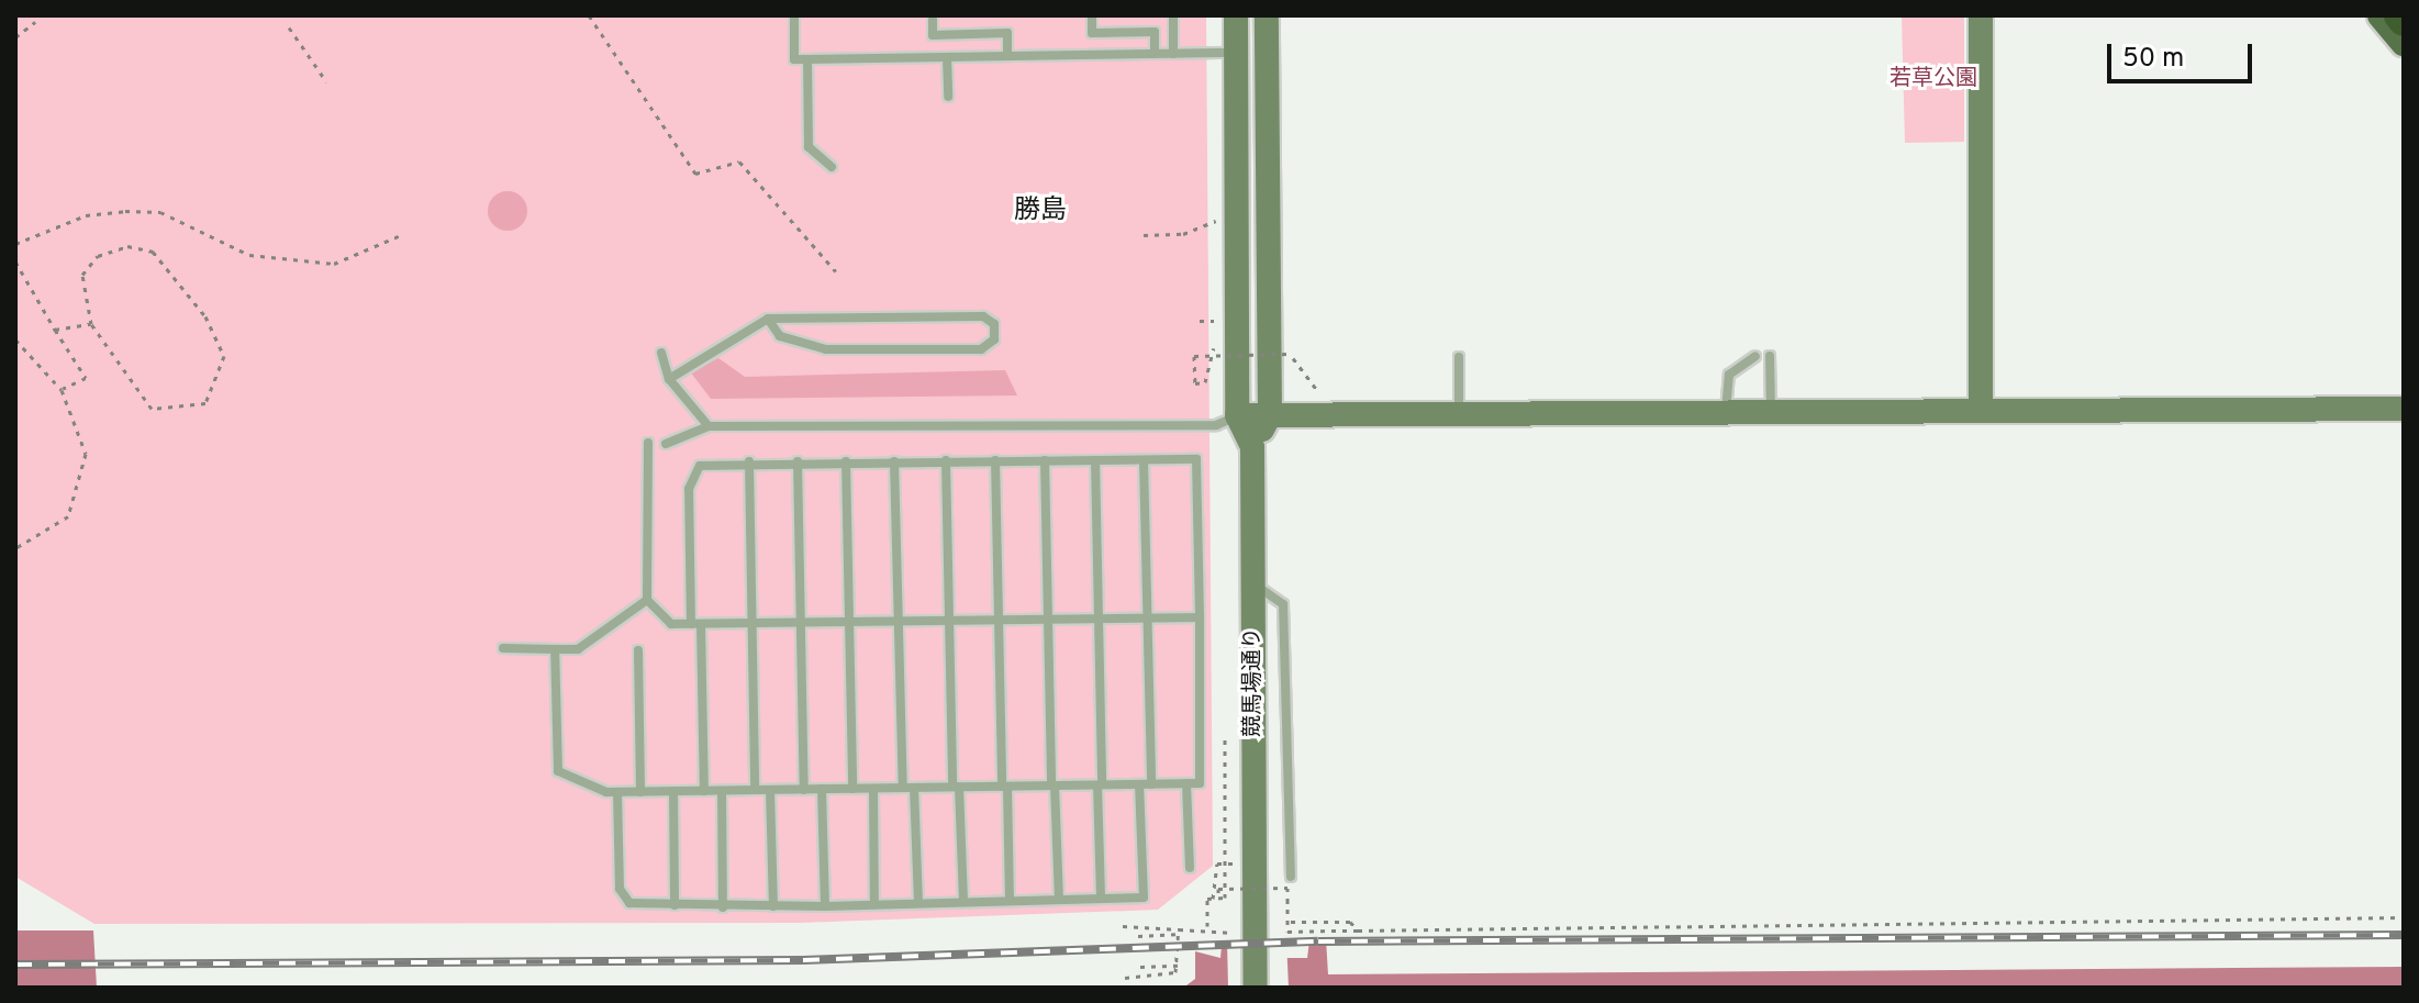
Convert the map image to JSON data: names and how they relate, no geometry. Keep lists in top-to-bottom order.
{
  "streets": {
    "street": ["競馬場通り"]
  },
  "districts": ["勝島"],
  "parks": ["若草公園"],
  "scale_bar": "50 m"
}
